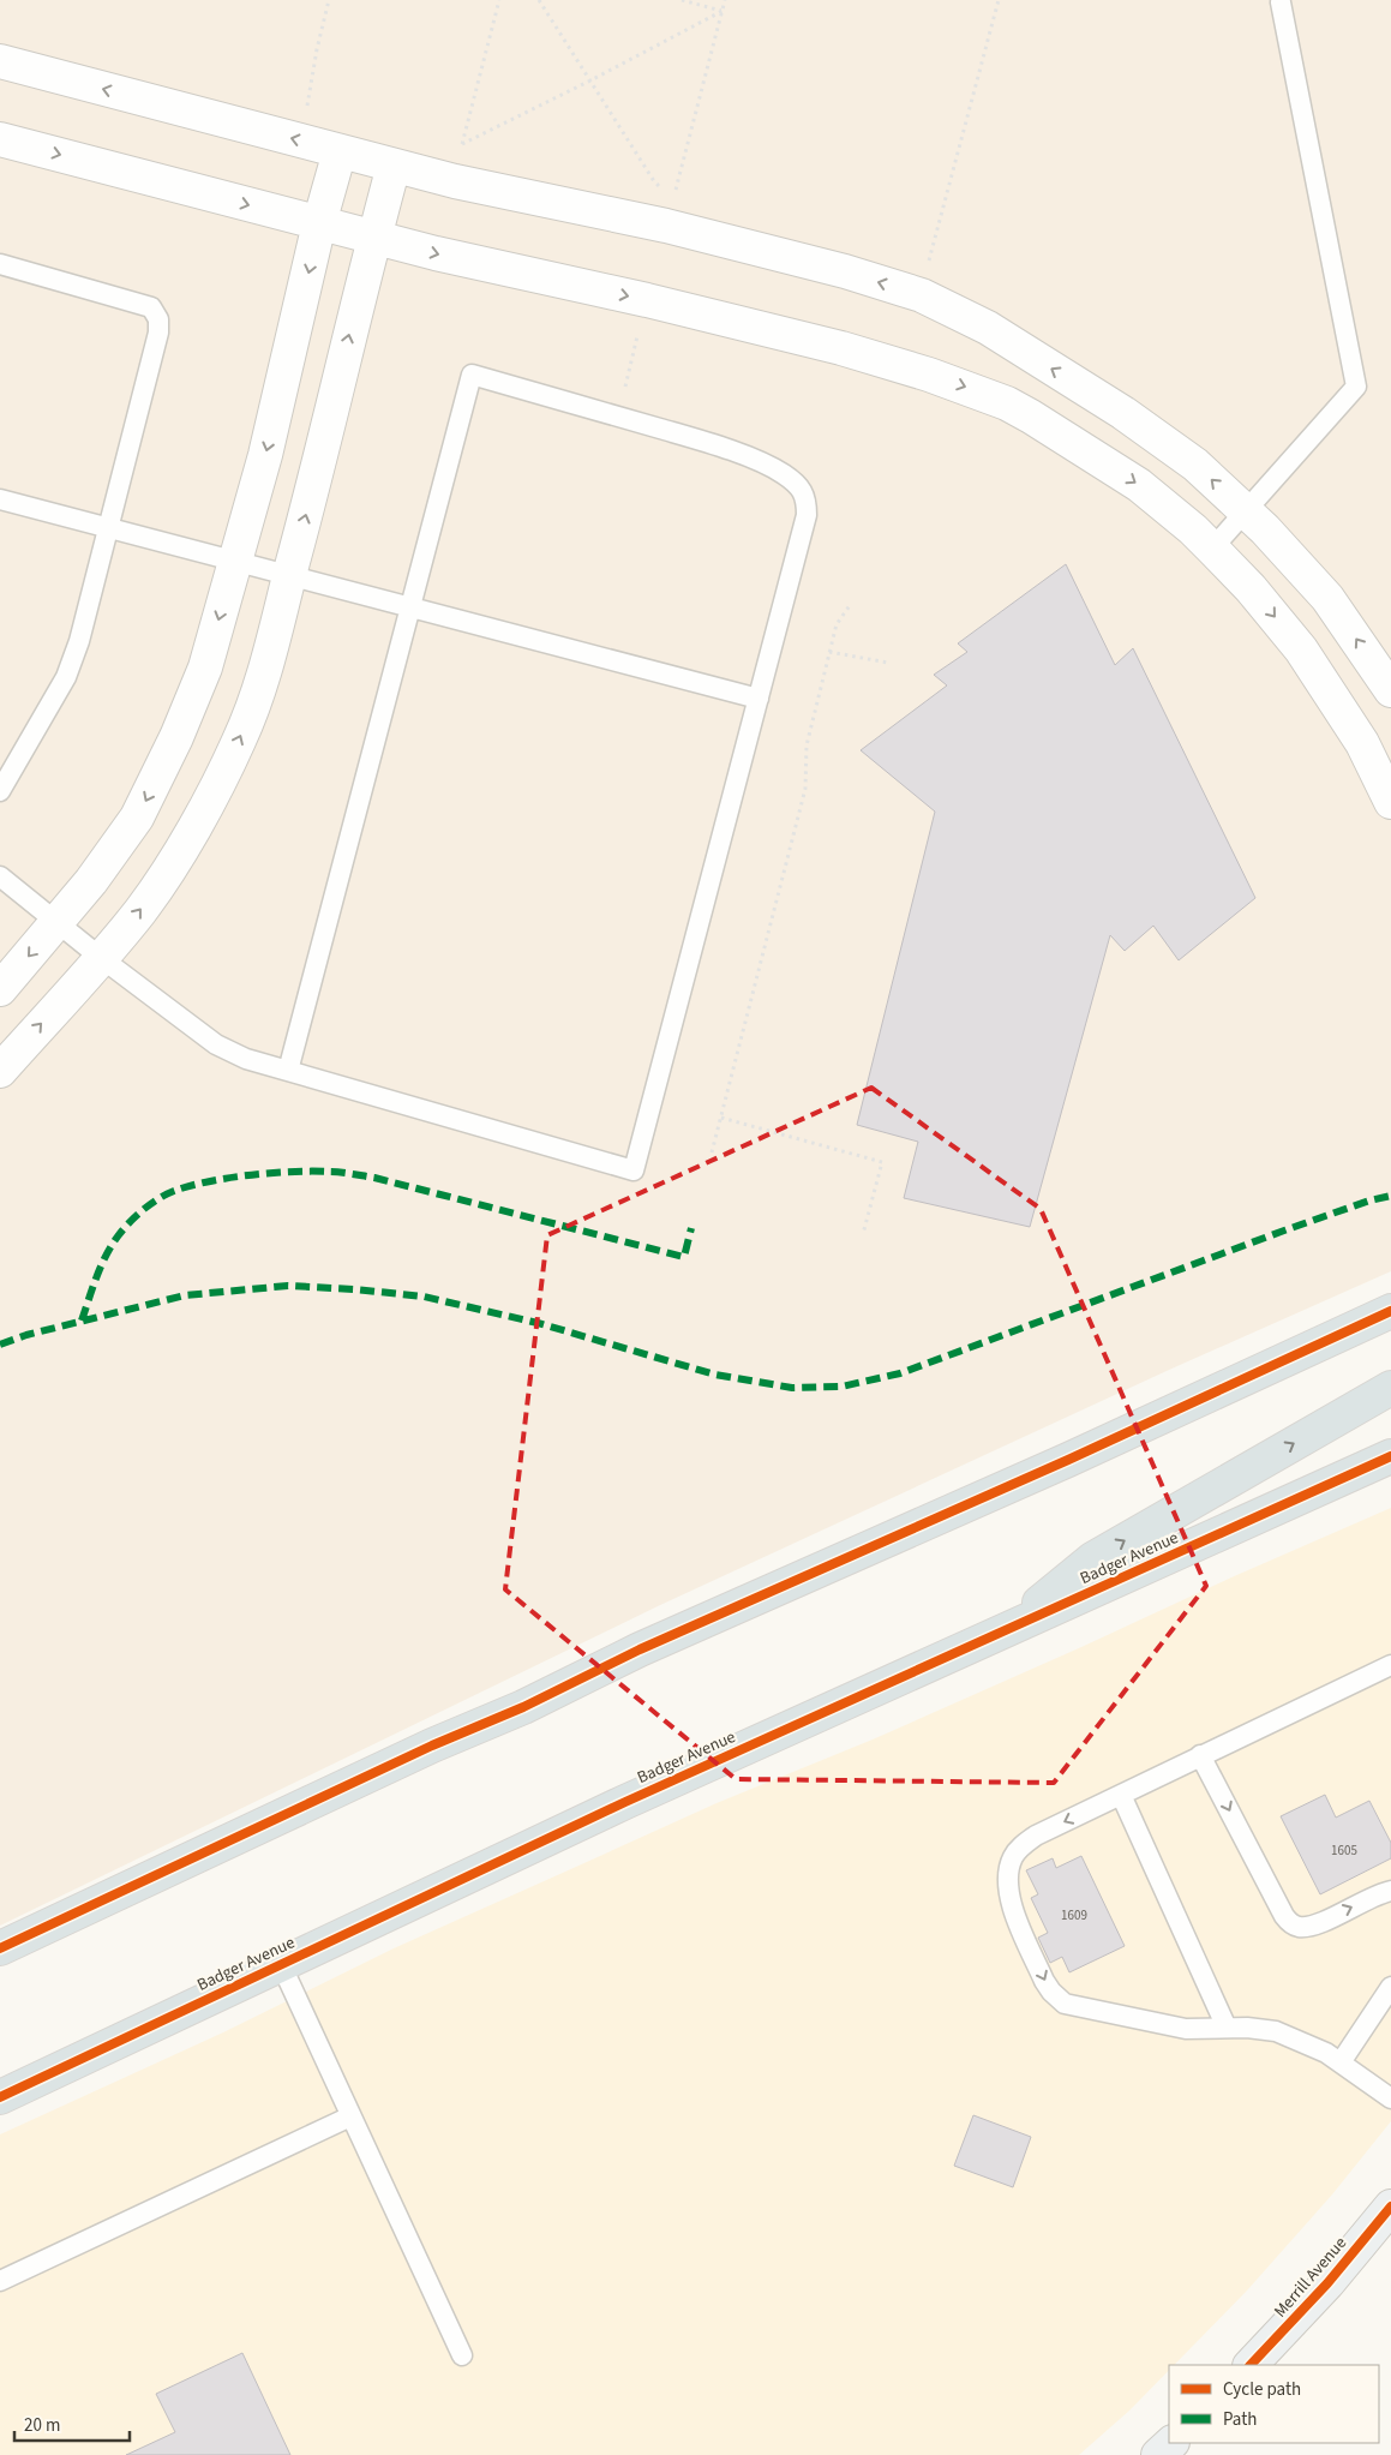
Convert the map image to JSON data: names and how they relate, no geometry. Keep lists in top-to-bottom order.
{
  "streets": {
    "main road": ["Badger Avenue", "Merrill Avenue"]
  },
  "house_numbers": ["1605", "1609"],
  "legend": ["Cycle path", "Path"],
  "scale_bar": "20 m"
}
